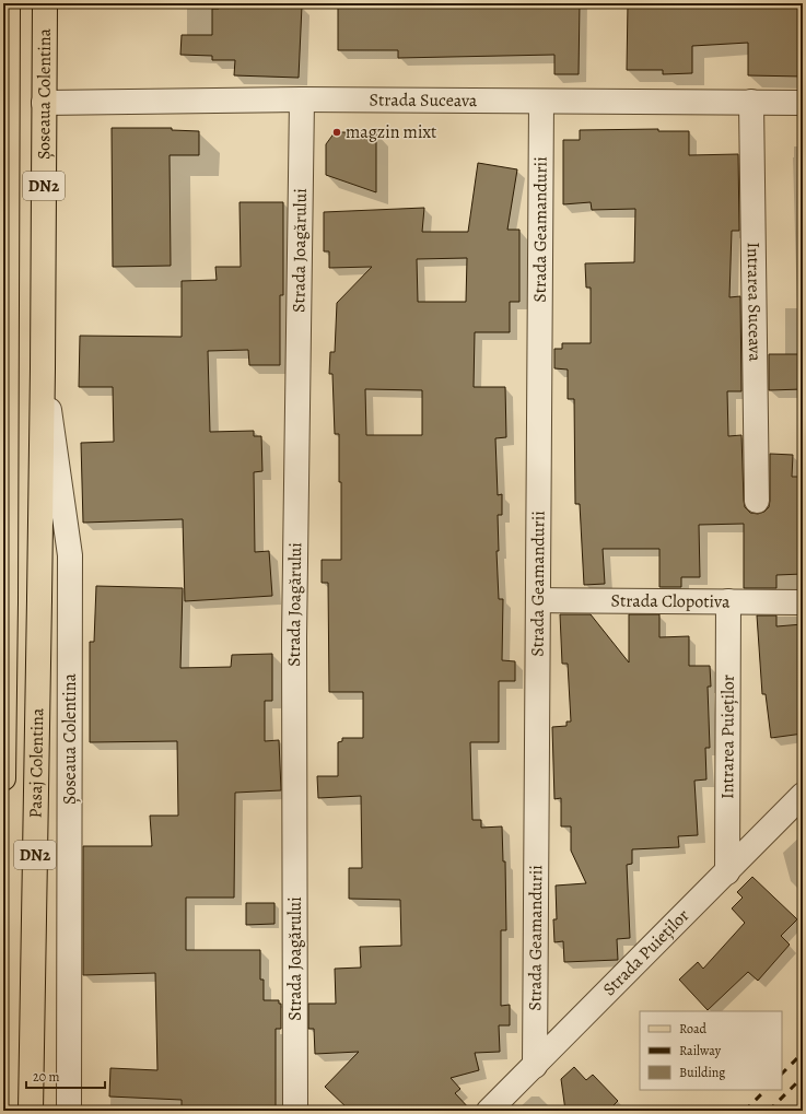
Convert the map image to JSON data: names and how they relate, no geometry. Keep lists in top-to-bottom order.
{
  "streets": {
    "main road": ["Șoseaua Colentina", "DN2", "Pasaj Colentina"],
    "street": [
      "Strada Suceava",
      "Strada Geamandurii",
      "Strada Joagărului",
      "Intrarea Suceava",
      "Strada Clopotiva",
      "Intrarea Puieților",
      "Strada Puieților"
    ]
  },
  "crossings": [
    ["Șoseaua Colentina", "Strada Suceava"],
    ["Șoseaua Colentina", "Pasaj Colentina"],
    ["Strada Suceava", "Strada Geamandurii"],
    ["Strada Suceava", "Strada Joagărului"],
    ["Strada Suceava", "Intrarea Suceava"],
    ["Strada Geamandurii", "Strada Clopotiva"],
    ["Strada Geamandurii", "Strada Puieților"],
    ["Strada Clopotiva", "Intrarea Puieților"],
    ["Intrarea Puieților", "Strada Puieților"]
  ],
  "places": ["magzin mixt"],
  "legend": ["Road", "Railway", "Building"],
  "scale_bar": "20 m"
}
